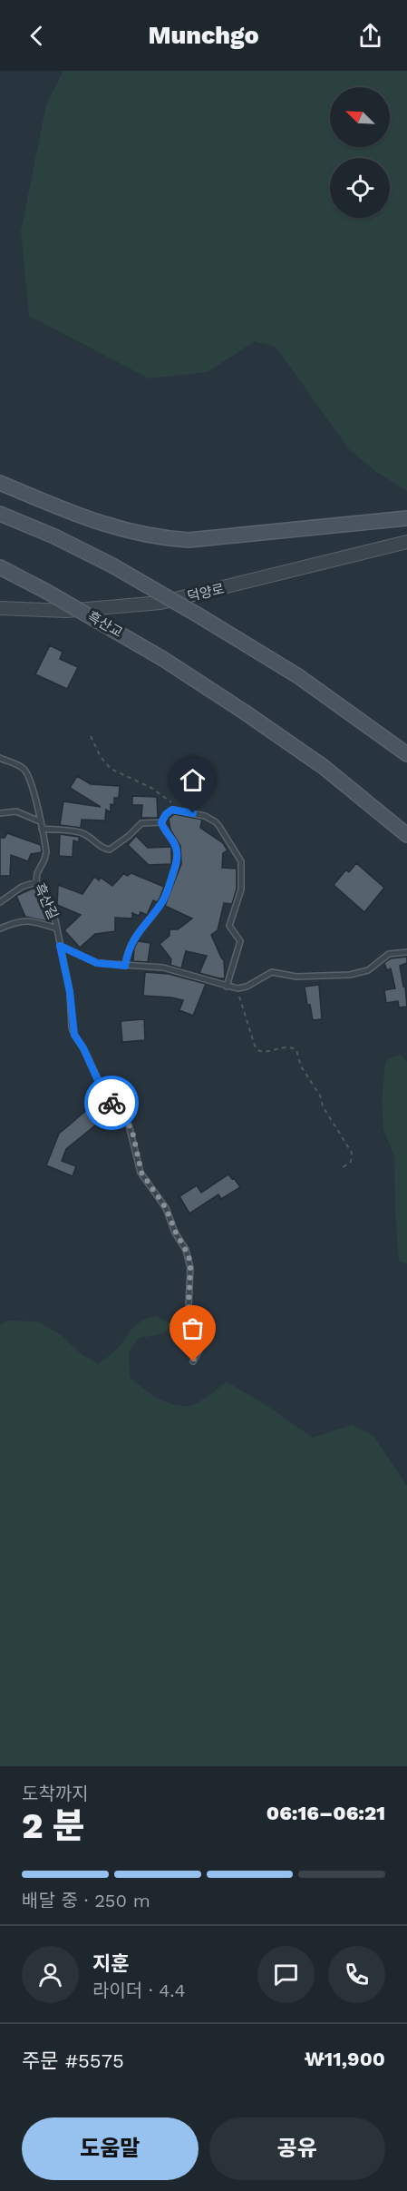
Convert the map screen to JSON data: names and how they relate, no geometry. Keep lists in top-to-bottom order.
{
  "streets": {
    "main road": ["덕양로", "흑산교"],
    "lane": ["흑산길"]
  },
  "north": "top left",
  "page": {
    "header": "Munchgo",
    "heading": ["2 분", "도착까지", "06:16–06:21"],
    "panel": [
      "지훈",
      "라이더 · 4.4",
      "주문 #5575",
      "₩11,900"
    ],
    "bar": "배달 중 · 250 m",
    "buttons": ["도움말", "공유"]
  }
}
